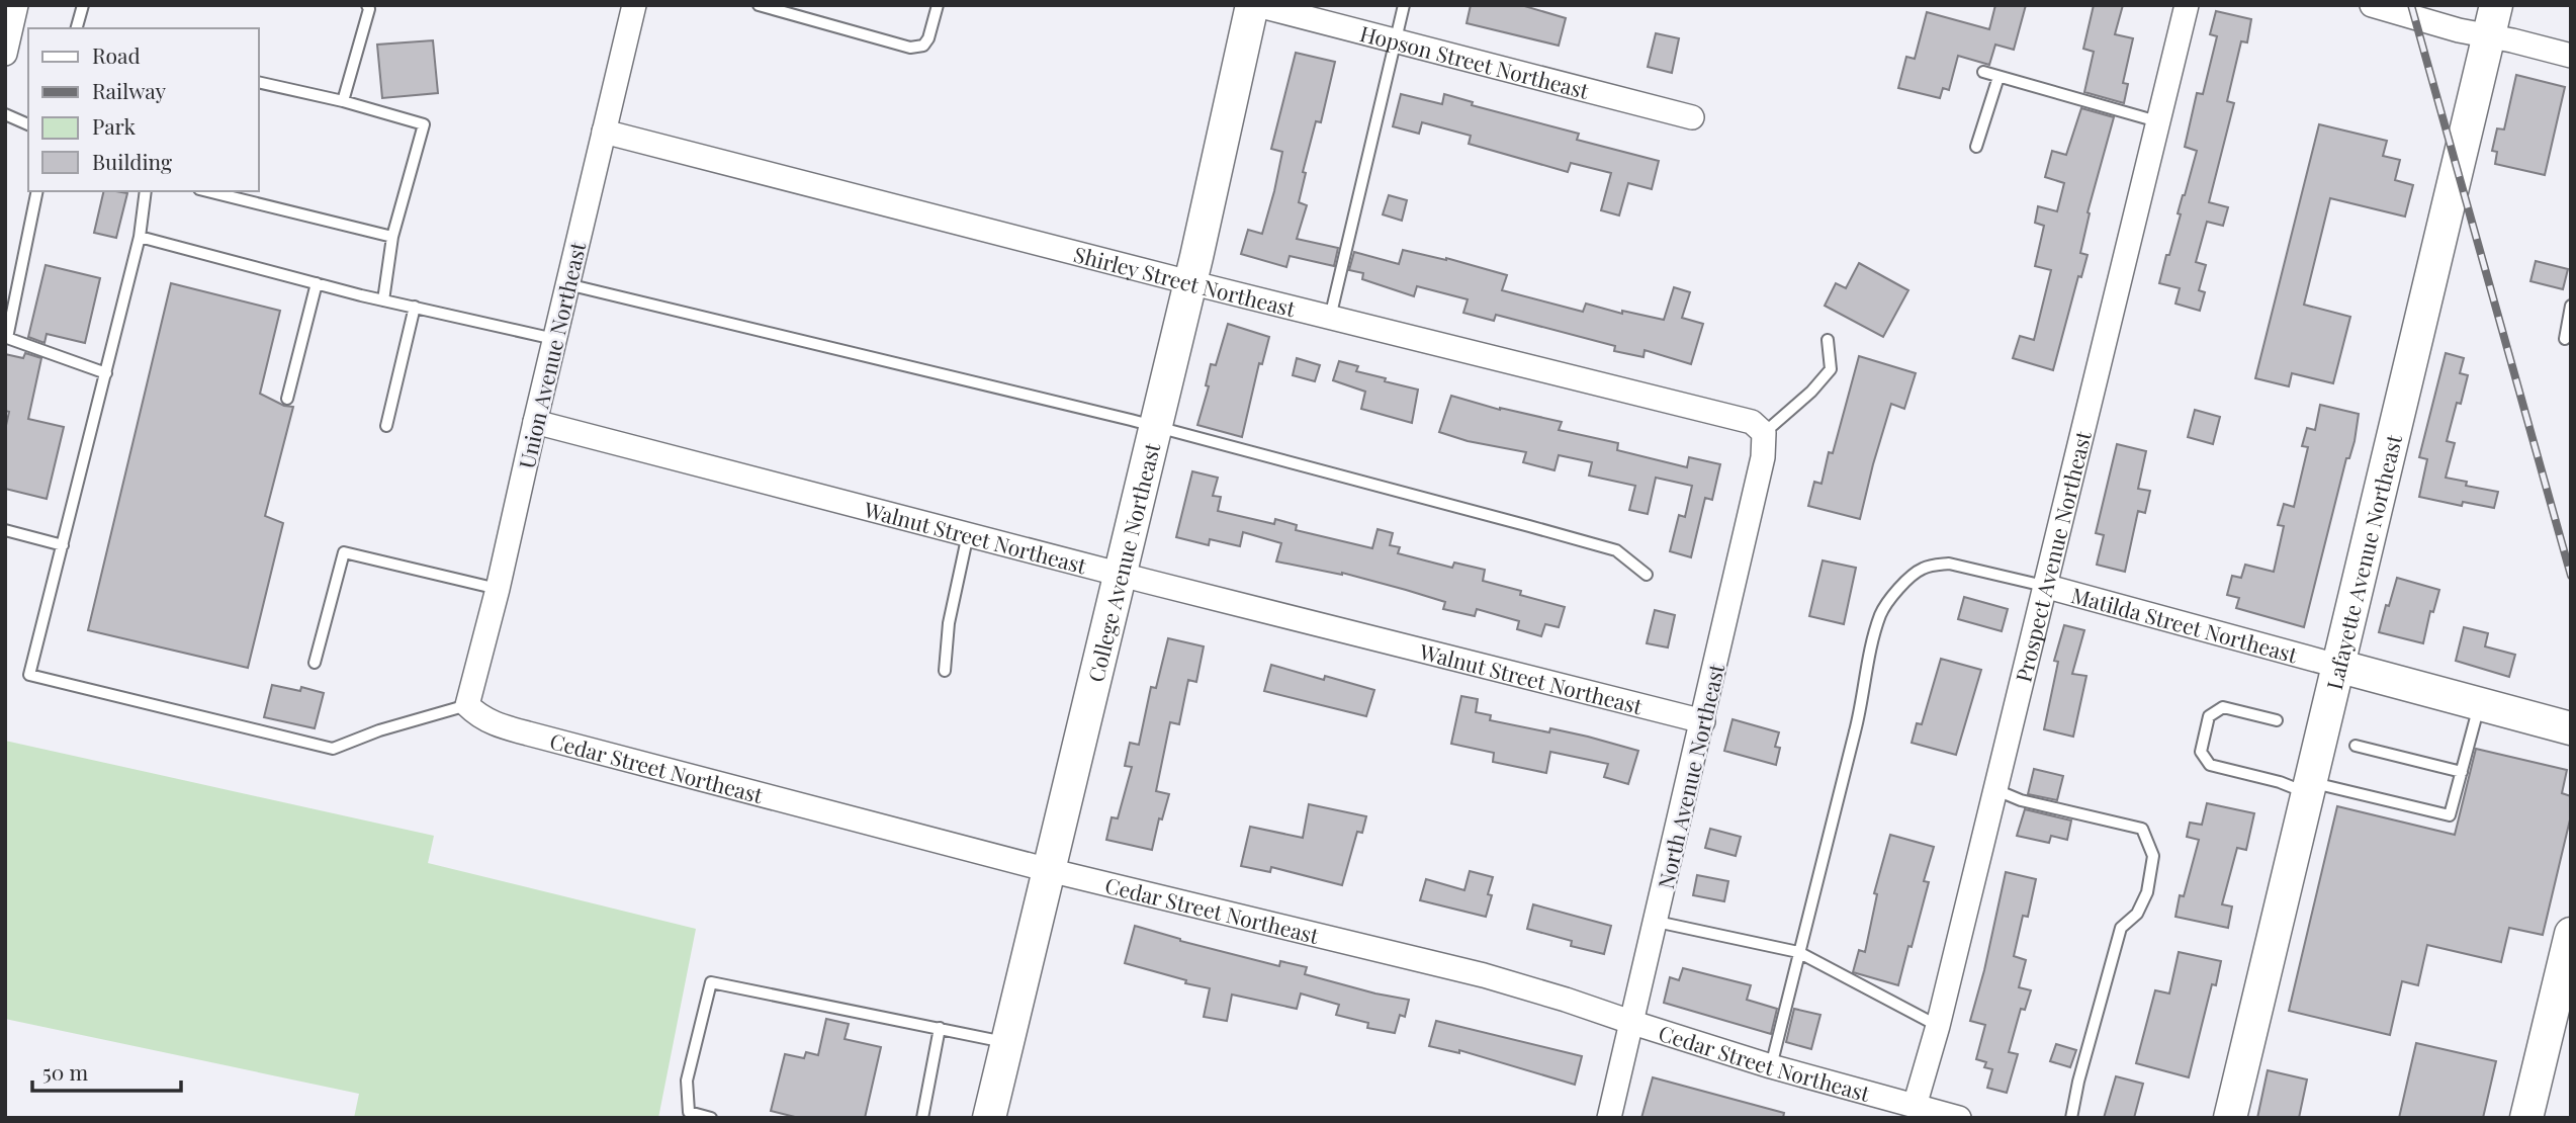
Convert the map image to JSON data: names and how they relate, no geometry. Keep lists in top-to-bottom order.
{
  "streets": {
    "street": [
      "Hopson Street Northeast",
      "Shirley Street Northeast",
      "Union Avenue Northeast",
      "Walnut Street Northeast",
      "Prospect Avenue Northeast",
      "College Avenue Northeast",
      "Lafayette Avenue Northeast",
      "Matilda Street Northeast",
      "Cedar Street Northeast",
      "North Avenue Northeast"
    ]
  },
  "crossings": [
    ["Hopson Street Northeast", "College Avenue Northeast"],
    ["Shirley Street Northeast", "Union Avenue Northeast"],
    ["Shirley Street Northeast", "College Avenue Northeast"],
    ["Shirley Street Northeast", "North Avenue Northeast"],
    ["Union Avenue Northeast", "Walnut Street Northeast"],
    ["Union Avenue Northeast", "Cedar Street Northeast"],
    ["Walnut Street Northeast", "College Avenue Northeast"],
    ["Walnut Street Northeast", "North Avenue Northeast"],
    ["Prospect Avenue Northeast", "Matilda Street Northeast"],
    ["Prospect Avenue Northeast", "Cedar Street Northeast"],
    ["College Avenue Northeast", "Cedar Street Northeast"],
    ["Lafayette Avenue Northeast", "Matilda Street Northeast"],
    ["Cedar Street Northeast", "North Avenue Northeast"]
  ],
  "legend": [
    "Road",
    "Railway",
    "Park",
    "Building"
  ],
  "scale_bar": "50 m"
}
